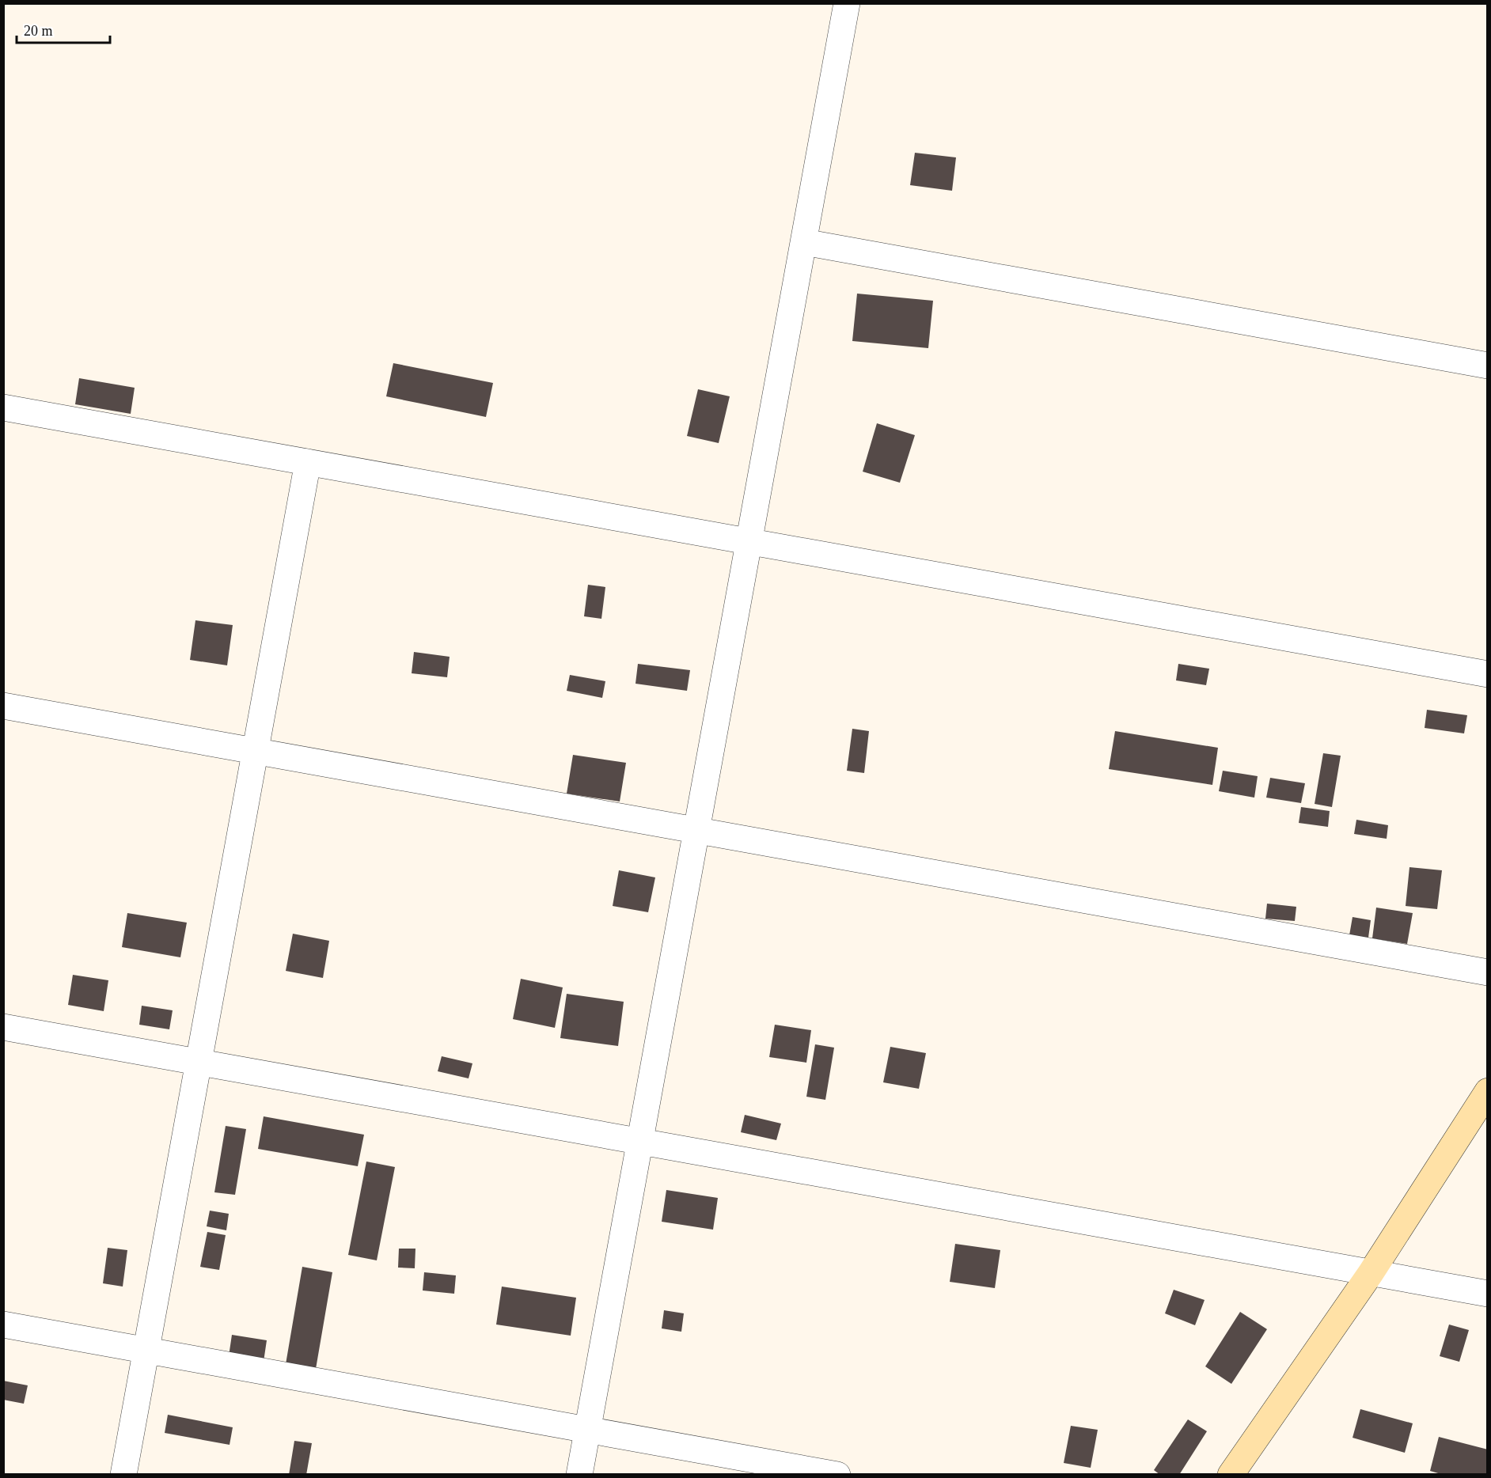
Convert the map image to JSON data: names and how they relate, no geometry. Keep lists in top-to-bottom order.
{
  "scale_bar": "20 m"
}
